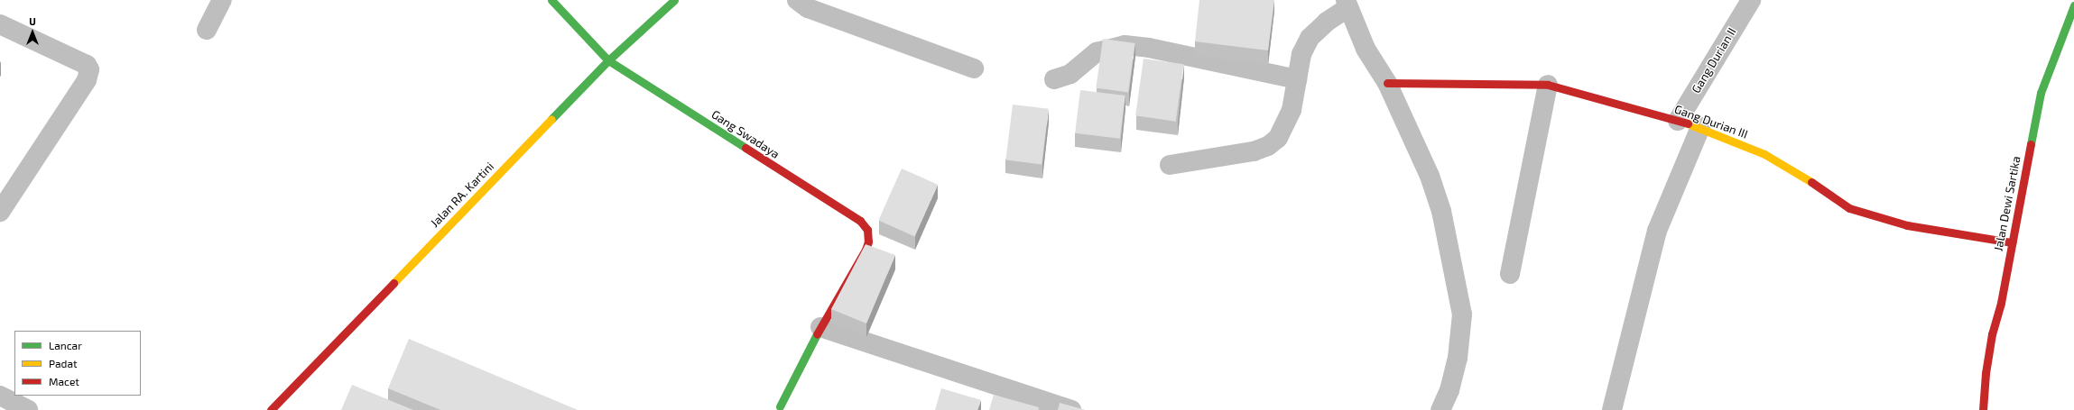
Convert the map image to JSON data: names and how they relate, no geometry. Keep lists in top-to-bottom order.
{
  "streets": {
    "street": [
      "Gang Durian II",
      "Gang Durian III",
      "Gang Swadaya",
      "Jalan RA. Kartini",
      "Jalan Dewi Sartika"
    ]
  },
  "crossings": [
    ["Gang Durian II", "Gang Durian III"],
    ["Gang Durian III", "Jalan Dewi Sartika"],
    ["Gang Swadaya", "Jalan RA. Kartini"]
  ],
  "legend": ["Lancar", "Padat", "Macet"],
  "north": "top"
}
